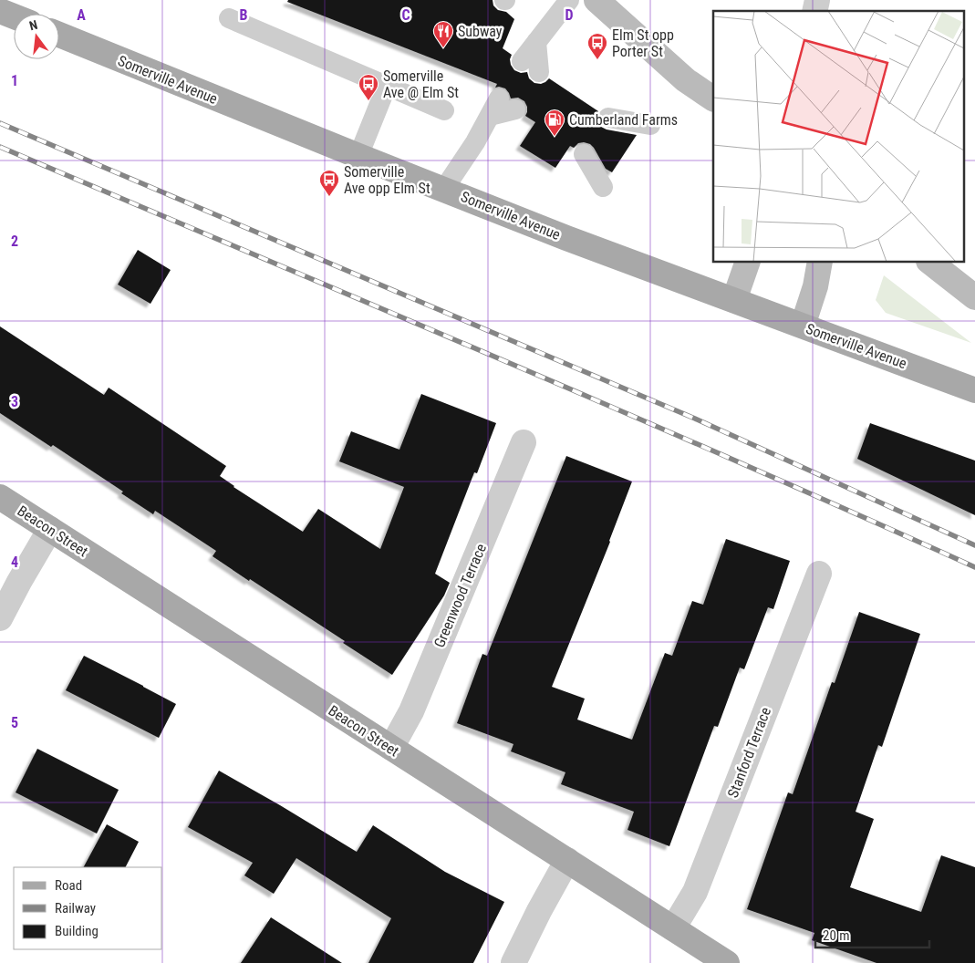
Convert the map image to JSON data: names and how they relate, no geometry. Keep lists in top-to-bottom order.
{
  "streets": {
    "main road": ["Somerville Avenue", "Beacon Street"],
    "street": ["Greenwood Terrace", "Stanford Terrace"]
  },
  "crossings": [
    ["Beacon Street", "Greenwood Terrace"],
    ["Beacon Street", "Stanford Terrace"]
  ],
  "places": {
    "restaurant": ["Subway"],
    "bus stop": ["Elm St opp Porter St", "Somerville Ave @ Elm St", "Somerville Ave opp Elm St"],
    "fuel station": ["Cumberland Farms"]
  },
  "legend": ["Road", "Railway", "Building"],
  "scale_bar": "20 m",
  "north": "top",
  "grid": {
    "columns": [
      "A",
      "B",
      "C",
      "D"
    ],
    "rows": [
      "1",
      "2",
      "3",
      "4",
      "5"
    ]
  }
}
